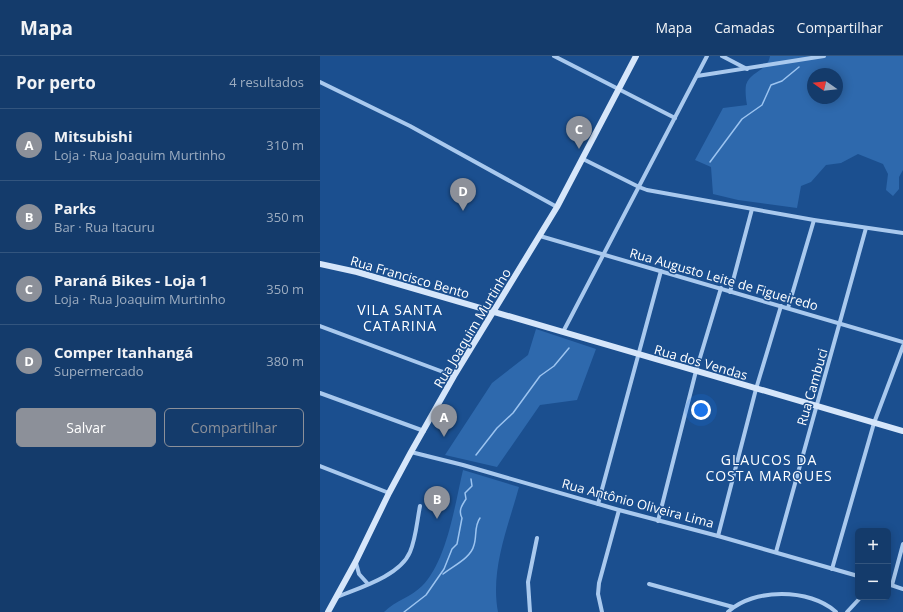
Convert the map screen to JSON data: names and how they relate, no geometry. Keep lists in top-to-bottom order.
{
  "streets": {
    "main road": ["Rua Francisco Bento", "Rua Joaquim Murtinho", "Rua dos Vendas"],
    "street": ["Rua Augusto Leite de Figueiredo", "Rua Cambuci", "Rua Antônio Oliveira Lima"]
  },
  "crossings": [
    ["Rua Francisco Bento", "Rua Joaquim Murtinho"],
    ["Rua Francisco Bento", "Rua dos Vendas"],
    ["Rua Augusto Leite de Figueiredo", "Rua Joaquim Murtinho"],
    ["Rua Augusto Leite de Figueiredo", "Rua Cambuci"],
    ["Rua Joaquim Murtinho", "Rua dos Vendas"],
    ["Rua Joaquim Murtinho", "Rua Antônio Oliveira Lima"],
    ["Rua dos Vendas", "Rua Cambuci"],
    ["Rua Cambuci", "Rua Antônio Oliveira Lima"]
  ],
  "districts": ["VILA SANTA CATARINA", "GLAUCOS DA COSTA MARQUES"],
  "north": "left",
  "page": {
    "header": "Mapa",
    "nav": ["Mapa", "Camadas", "Compartilhar"],
    "heading": ["Por perto", "4 resultados"],
    "list": [
      {
        "mark": "A",
        "name": "Mitsubishi",
        "note": "Loja · Rua Joaquim Murtinho",
        "value": "310 m"
      },
      {
        "mark": "B",
        "name": "Parks",
        "note": "Bar · Rua Itacuru",
        "value": "350 m"
      },
      {
        "mark": "C",
        "name": "Paraná Bikes - Loja 1",
        "note": "Loja · Rua Joaquim Murtinho",
        "value": "350 m"
      },
      {
        "mark": "D",
        "name": "Comper Itanhangá",
        "note": "Supermercado",
        "value": "380 m"
      }
    ],
    "pins": [
      "C",
      "D",
      "A",
      "B"
    ],
    "buttons": ["Salvar", "Compartilhar"],
    "map_buttons": ["+", "−"]
  }
}
